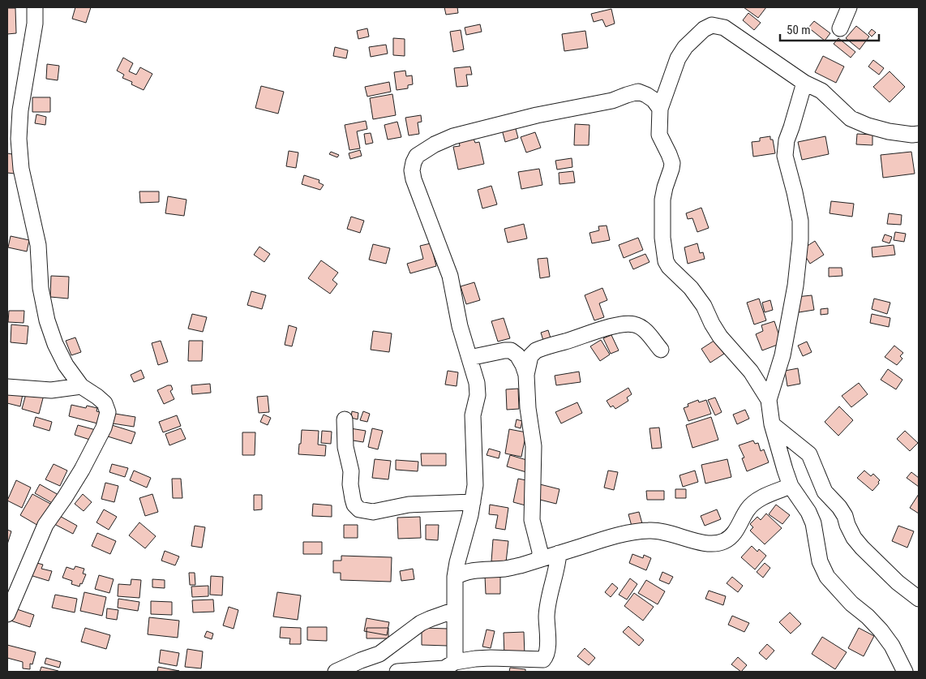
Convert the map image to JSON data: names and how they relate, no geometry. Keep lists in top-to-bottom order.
{
  "scale_bar": "50 m"
}
